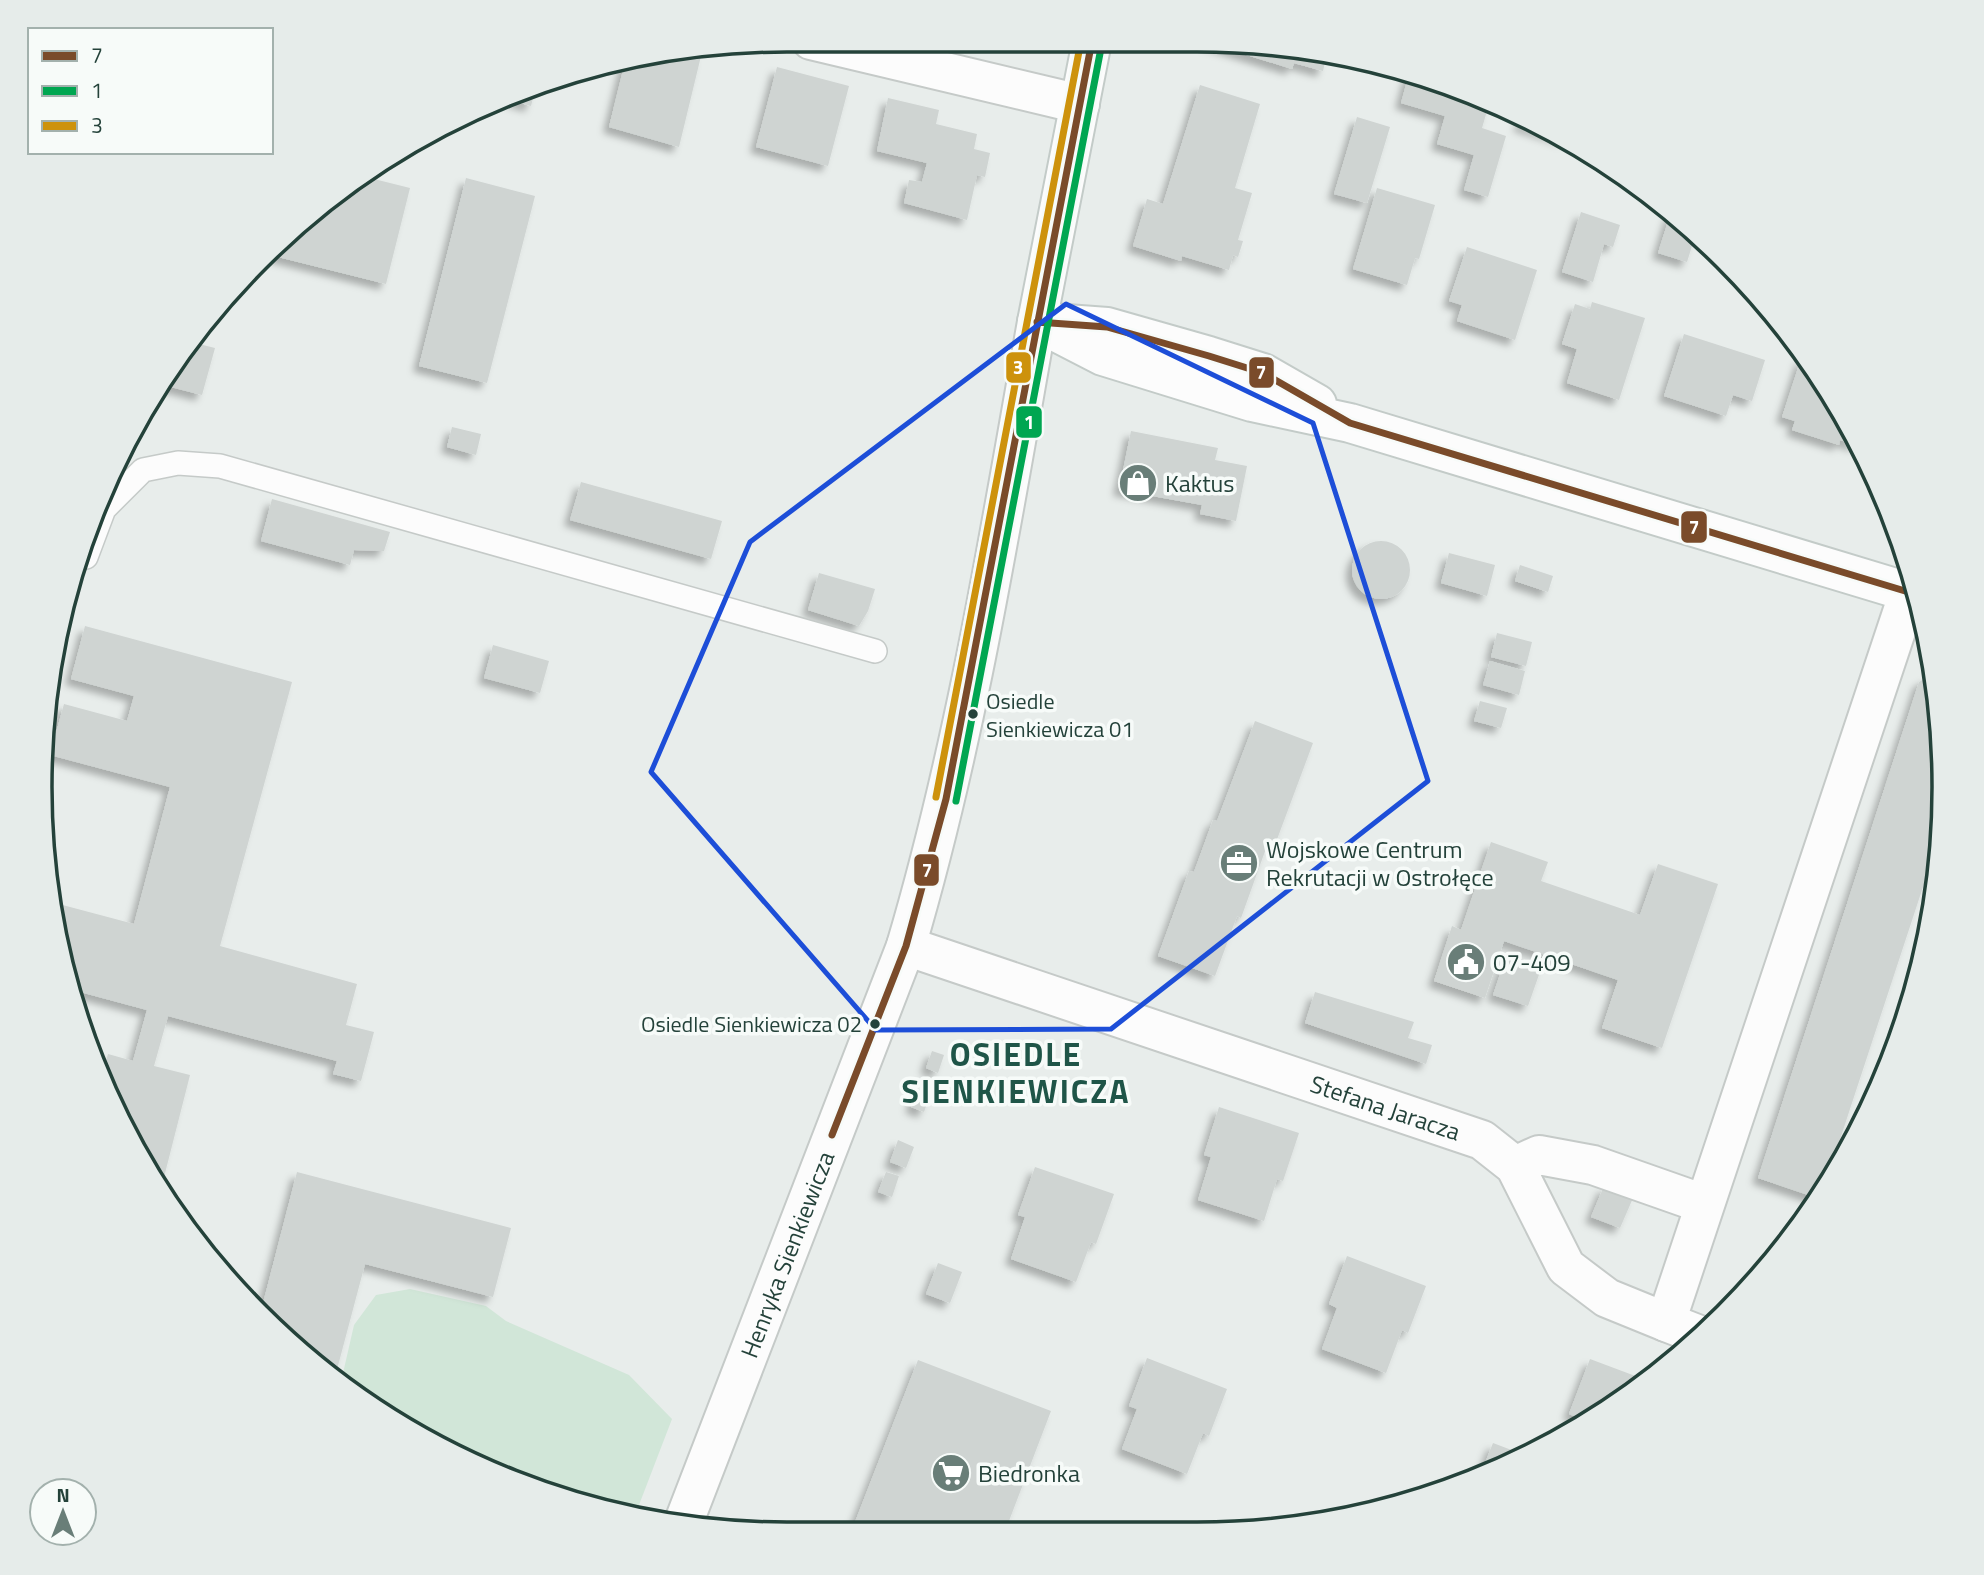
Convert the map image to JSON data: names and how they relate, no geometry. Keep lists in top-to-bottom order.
{
  "streets": {
    "street": ["Stefana Jaracza", "Henryka Sienkiewicza"]
  },
  "crossings": [
    ["Stefana Jaracza", "Henryka Sienkiewicza"]
  ],
  "districts": ["OSIEDLE SIENKIEWICZA"],
  "places": {
    "shop": ["Kaktus"],
    "other": ["Osiedle Sienkiewicza 01", "Osiedle Sienkiewicza 02"],
    "office": ["Wojskowe Centrum Rekrutacji w Ostrołęce"],
    "public building": ["07-409"],
    "supermarket": ["Biedronka"]
  },
  "lines": ["transit line 7", "transit line 1", "transit line 3"],
  "legend": ["7", "1", "3"],
  "north": "top"
}
